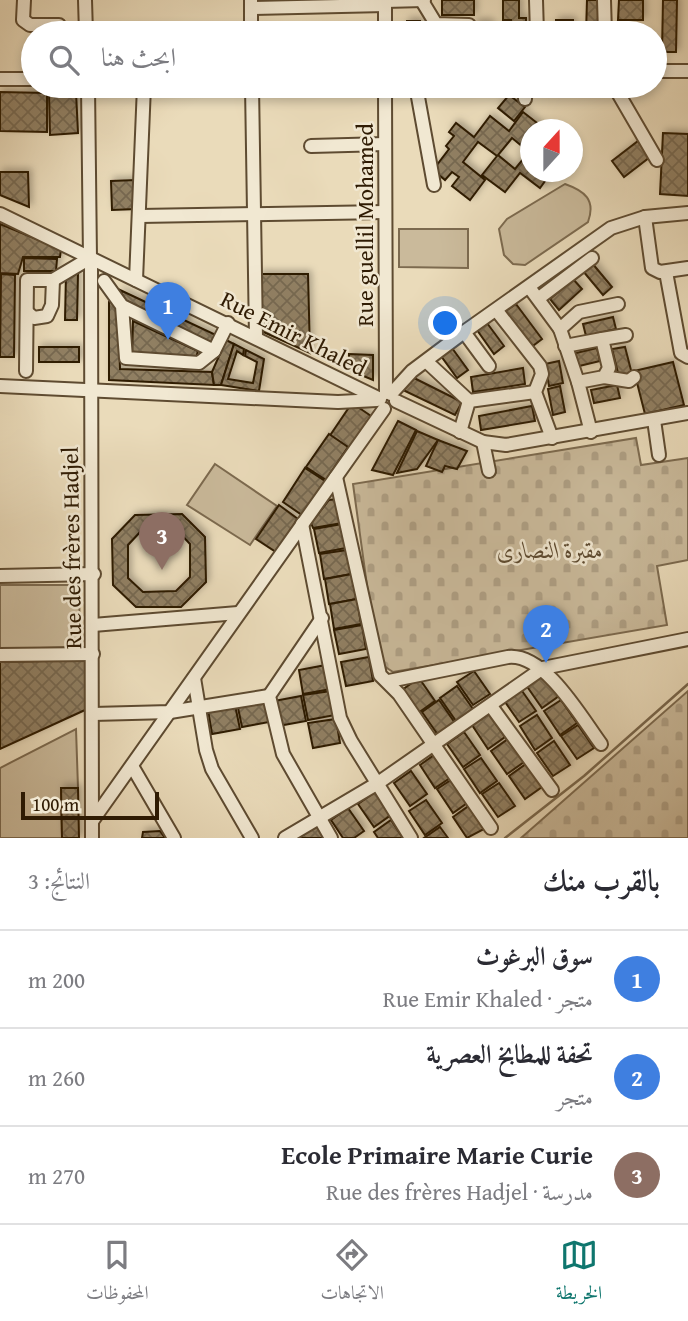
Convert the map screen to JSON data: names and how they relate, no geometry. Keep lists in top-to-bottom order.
{
  "streets": {
    "street": ["Rue guellil Mohamed", "Rue Emir Khaled", "Rue des frères Hadjel"]
  },
  "crossings": [
    ["Rue guellil Mohamed", "Rue Emir Khaled"],
    ["Rue Emir Khaled", "Rue des frères Hadjel"]
  ],
  "parks": ["مقبرة النصارى"],
  "scale_bar": "100 m",
  "north": "top",
  "page": {
    "search": "ابحث هنا",
    "pins": ["1", "3", "2"],
    "scale": "100 m",
    "heading": ["بالقرب منك", "النتائج: 3"],
    "list": [
      {
        "mark": "1",
        "name": "سوق البرغوث",
        "note": "متجر · Rue Emir Khaled",
        "value": "200 m"
      },
      {
        "mark": "2",
        "name": "تحفة للمطابخ العصرية",
        "note": "متجر",
        "value": "260 m"
      },
      {
        "mark": "3",
        "name": "Ecole Primaire Marie Curie",
        "note": "مدرسة · Rue des frères Hadjel",
        "value": "270 m"
      }
    ],
    "nav": ["الخريطة", "الاتجاهات", "المحفوظات"]
  }
}
